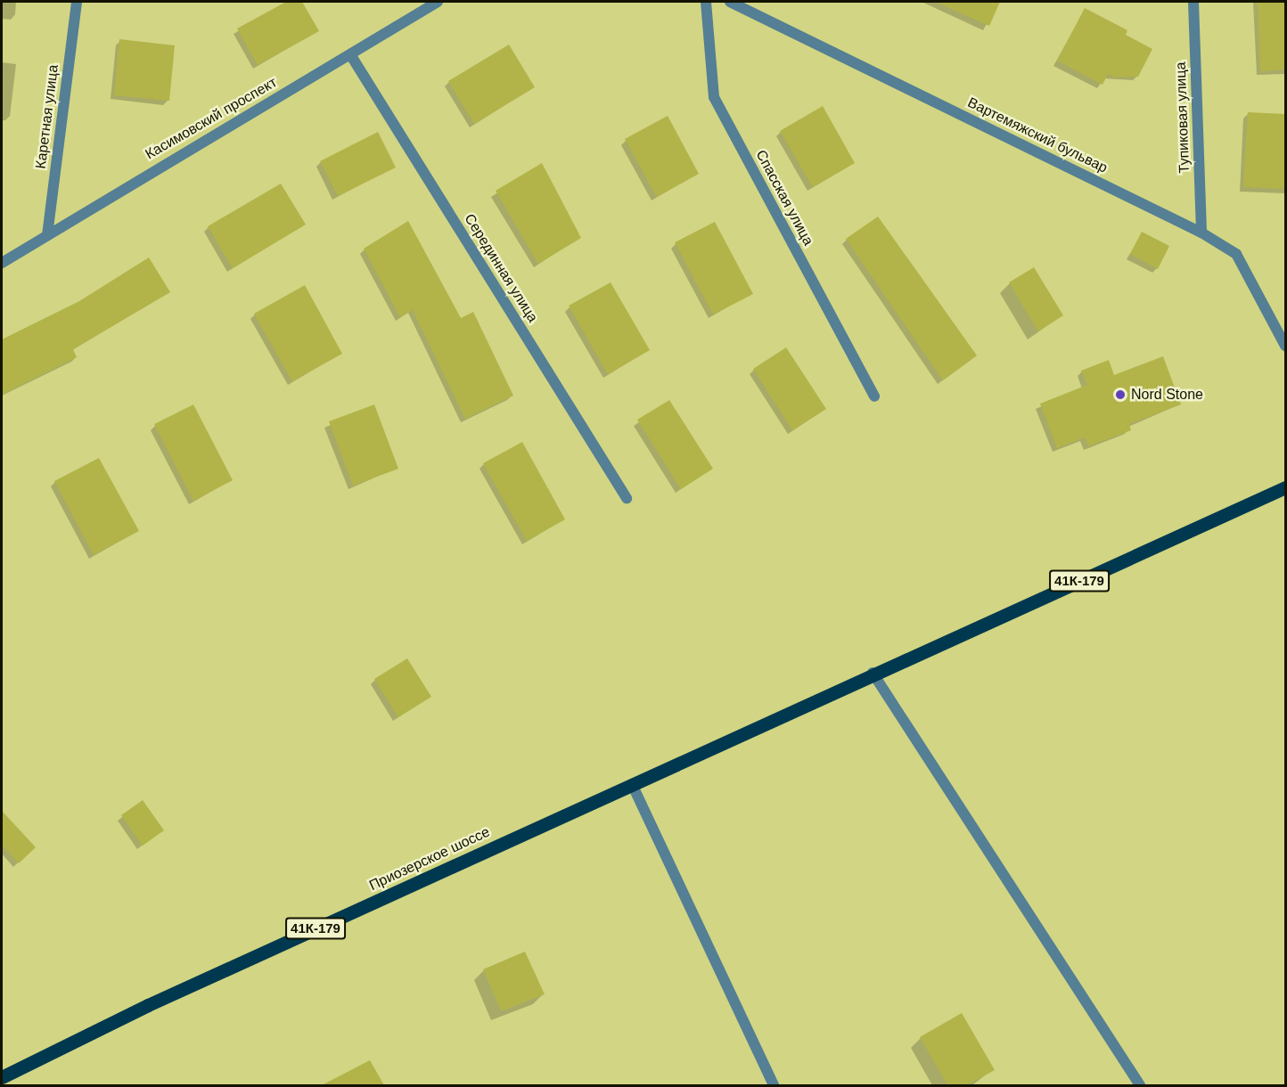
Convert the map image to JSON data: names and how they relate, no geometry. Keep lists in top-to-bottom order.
{
  "streets": {
    "main road": ["41К-179", "Приозерское шоссе"],
    "street": [
      "Каретная улица",
      "Тупиковая улица",
      "Касимовский проспект",
      "Вартемяжский бульвар",
      "Спасская улица",
      "Серединная улица"
    ]
  },
  "crossings": [
    ["Каретная улица", "Касимовский проспект"],
    ["Тупиковая улица", "Вартемяжский бульвар"],
    ["Касимовский проспект", "Серединная улица"],
    ["41К-179", "Приозерское шоссе"]
  ],
  "places": ["Nord Stone"]
}
